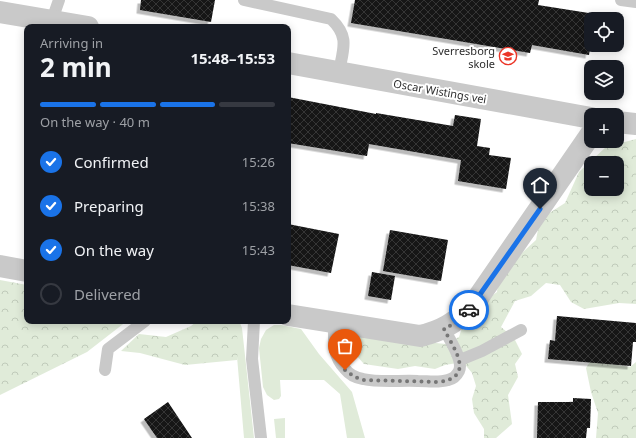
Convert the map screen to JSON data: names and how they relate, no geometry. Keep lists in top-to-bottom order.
{
  "streets": {
    "street": ["Oscar Wistings vei"]
  },
  "places": {
    "school or university": ["Sverresborg skole"]
  },
  "page": {
    "map_buttons": ["+", "−"],
    "heading": ["2 min", "Arriving in", "15:48–15:53"],
    "bar": "On the way · 40 m",
    "list": [
      ["Confirmed", "15:26"],
      ["Preparing", "15:38"],
      ["On the way", "15:43"],
      "Delivered"
    ]
  }
}
